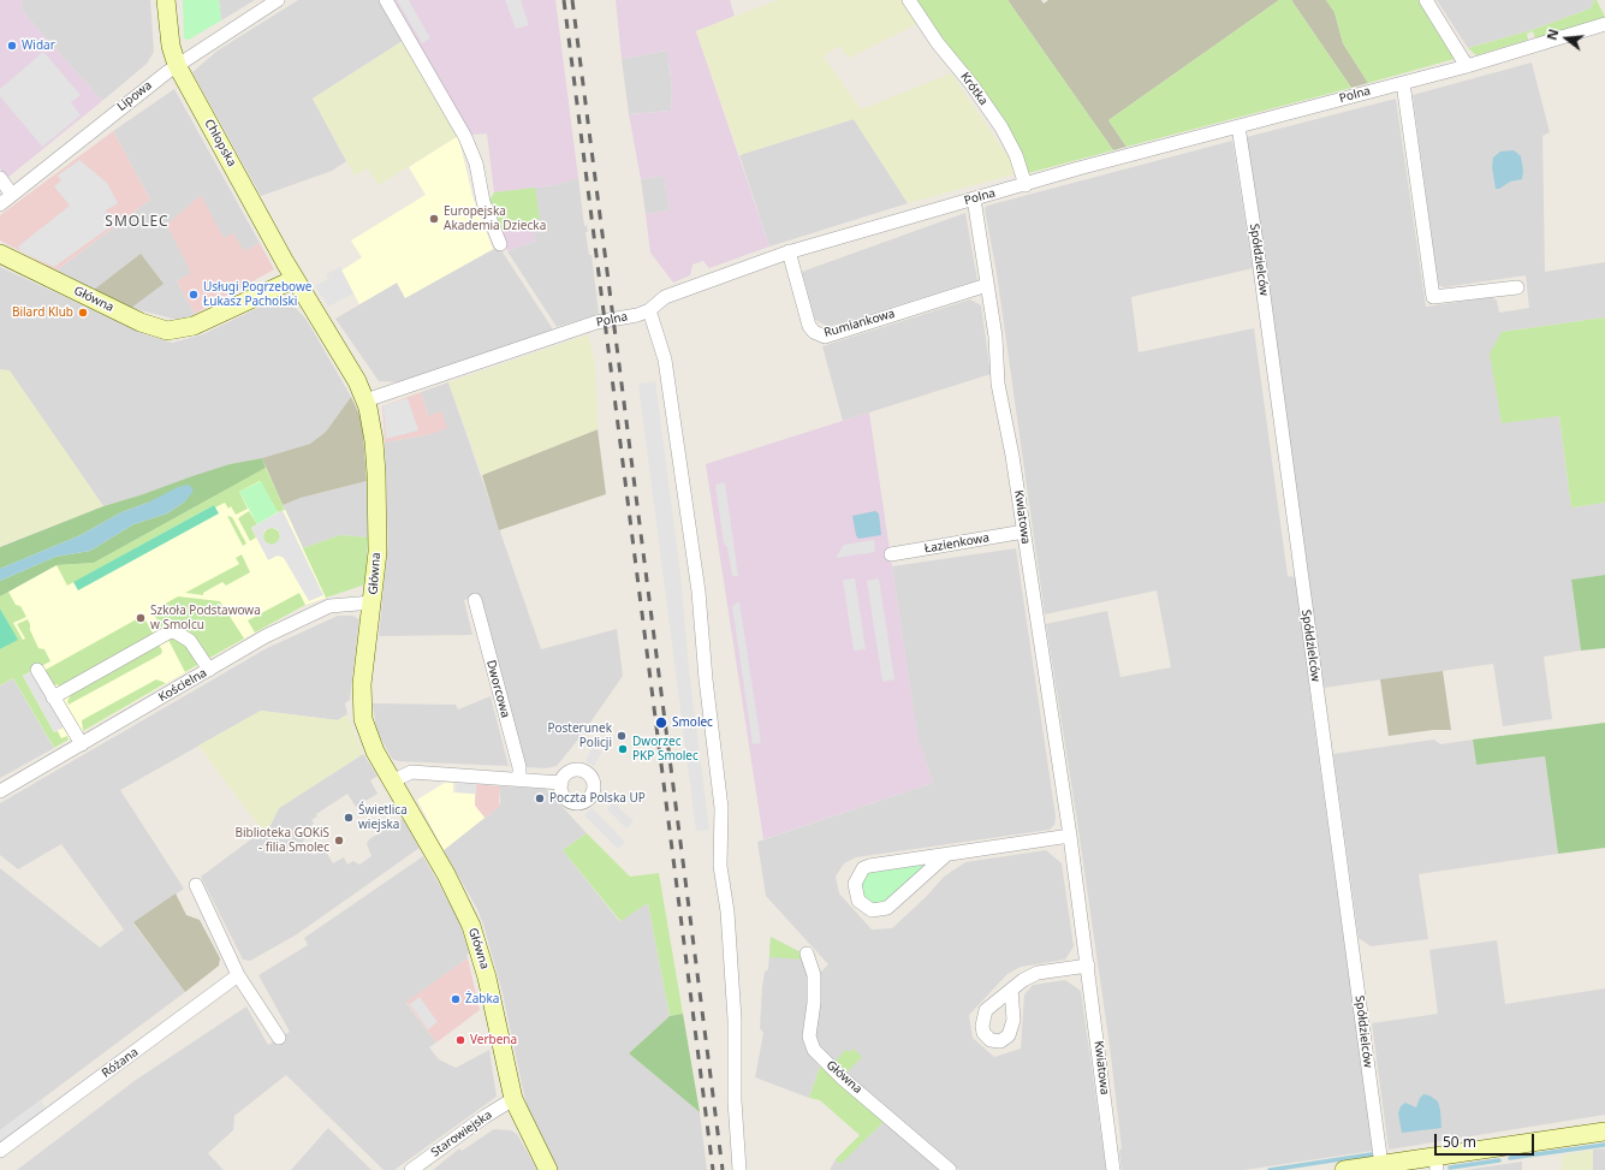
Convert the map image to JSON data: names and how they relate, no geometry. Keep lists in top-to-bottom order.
{
  "streets": {
    "street": [
      "Krótka",
      "Polna",
      "Lipowa",
      "Chłopska",
      "Spółdzielców",
      "Główna",
      "Rumiankowa",
      "Kwiatowa",
      "Łazienkowa",
      "Kościelna",
      "Dworcowa",
      "Różana",
      "Starowiejska"
    ]
  },
  "crossings": [
    ["Krótka", "Polna"],
    ["Polna", "Spółdzielców"],
    ["Polna", "Główna"],
    ["Polna", "Rumiankowa"],
    ["Polna", "Kwiatowa"],
    ["Lipowa", "Chłopska"],
    ["Chłopska", "Główna"],
    ["Główna", "Kościelna"],
    ["Główna", "Starowiejska"],
    ["Rumiankowa", "Kwiatowa"],
    ["Kwiatowa", "Łazienkowa"]
  ],
  "districts": ["SMOLEC"],
  "places": [
    "Widar",
    "Europejska Akademia Dziecka",
    "Usługi Pogrzebowe Łukasz Pacholski",
    "Bilard Klub",
    "Szkoła Podstawowa w Smolcu",
    "Smolec",
    "Posterunek Policji",
    "Dworzec PKP Smolec",
    "Poczta Polska UP",
    "Świetlica wiejska",
    "Biblioteka GOKiS - filia Smolec",
    "Żabka",
    "Verbena"
  ],
  "scale_bar": "50 m",
  "north": "left"
}
